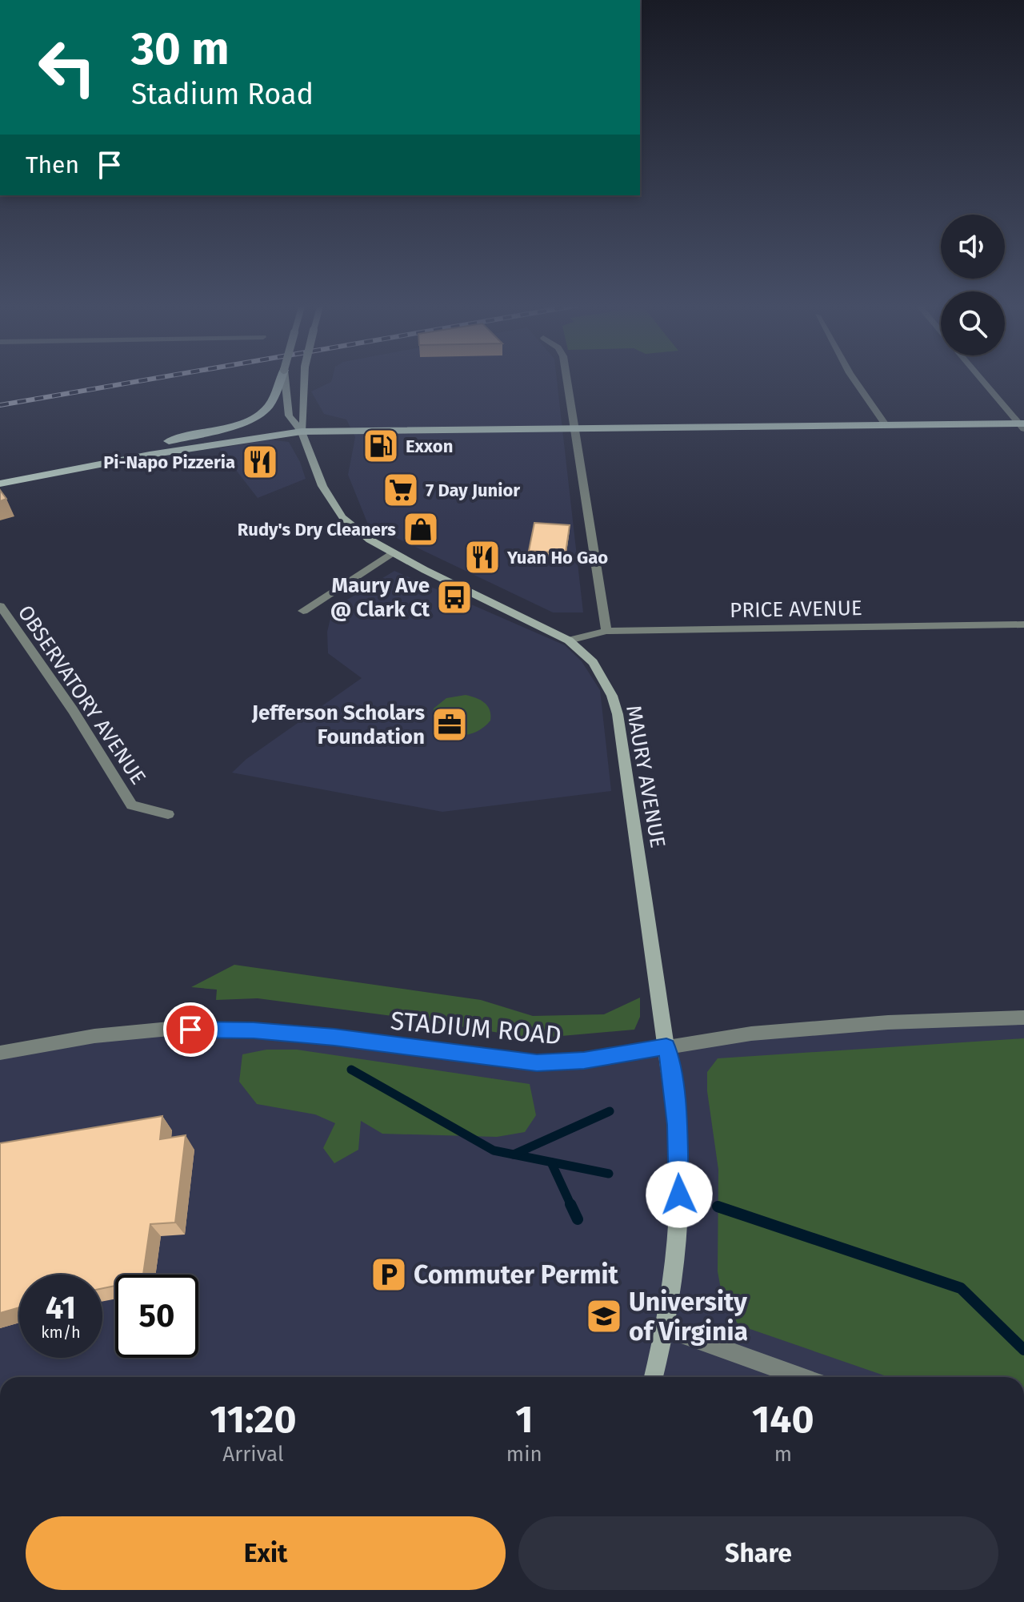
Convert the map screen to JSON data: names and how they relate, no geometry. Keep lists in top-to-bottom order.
{
  "streets": {
    "main road": ["MAURY AVENUE"],
    "street": ["PRICE AVENUE", "OBSERVATORY AVENUE", "STADIUM ROAD"]
  },
  "crossings": [
    ["PRICE AVENUE", "MAURY AVENUE"],
    ["MAURY AVENUE", "STADIUM ROAD"]
  ],
  "places": {
    "fuel station": ["Exxon"],
    "restaurant": ["Pi-Napo Pizzeria", "Yuan Ho Gao"],
    "supermarket": ["7 Day Junior"],
    "shop": ["Rudy's Dry Cleaners"],
    "bus stop": ["Maury Ave @ Clark Ct"],
    "office": ["Jefferson Scholars Foundation"],
    "parking": ["Commuter Permit"],
    "school or university": ["University of Virginia"]
  },
  "page": {
    "turn": ["30 m", "Stadium Road"],
    "then": "Then",
    "speed": "41 km/h",
    "limit": "50",
    "eta": [
      "11:20",
      "Arrival",
      "1",
      "min",
      "140",
      "m"
    ],
    "buttons": ["Exit", "Share"]
  }
}
